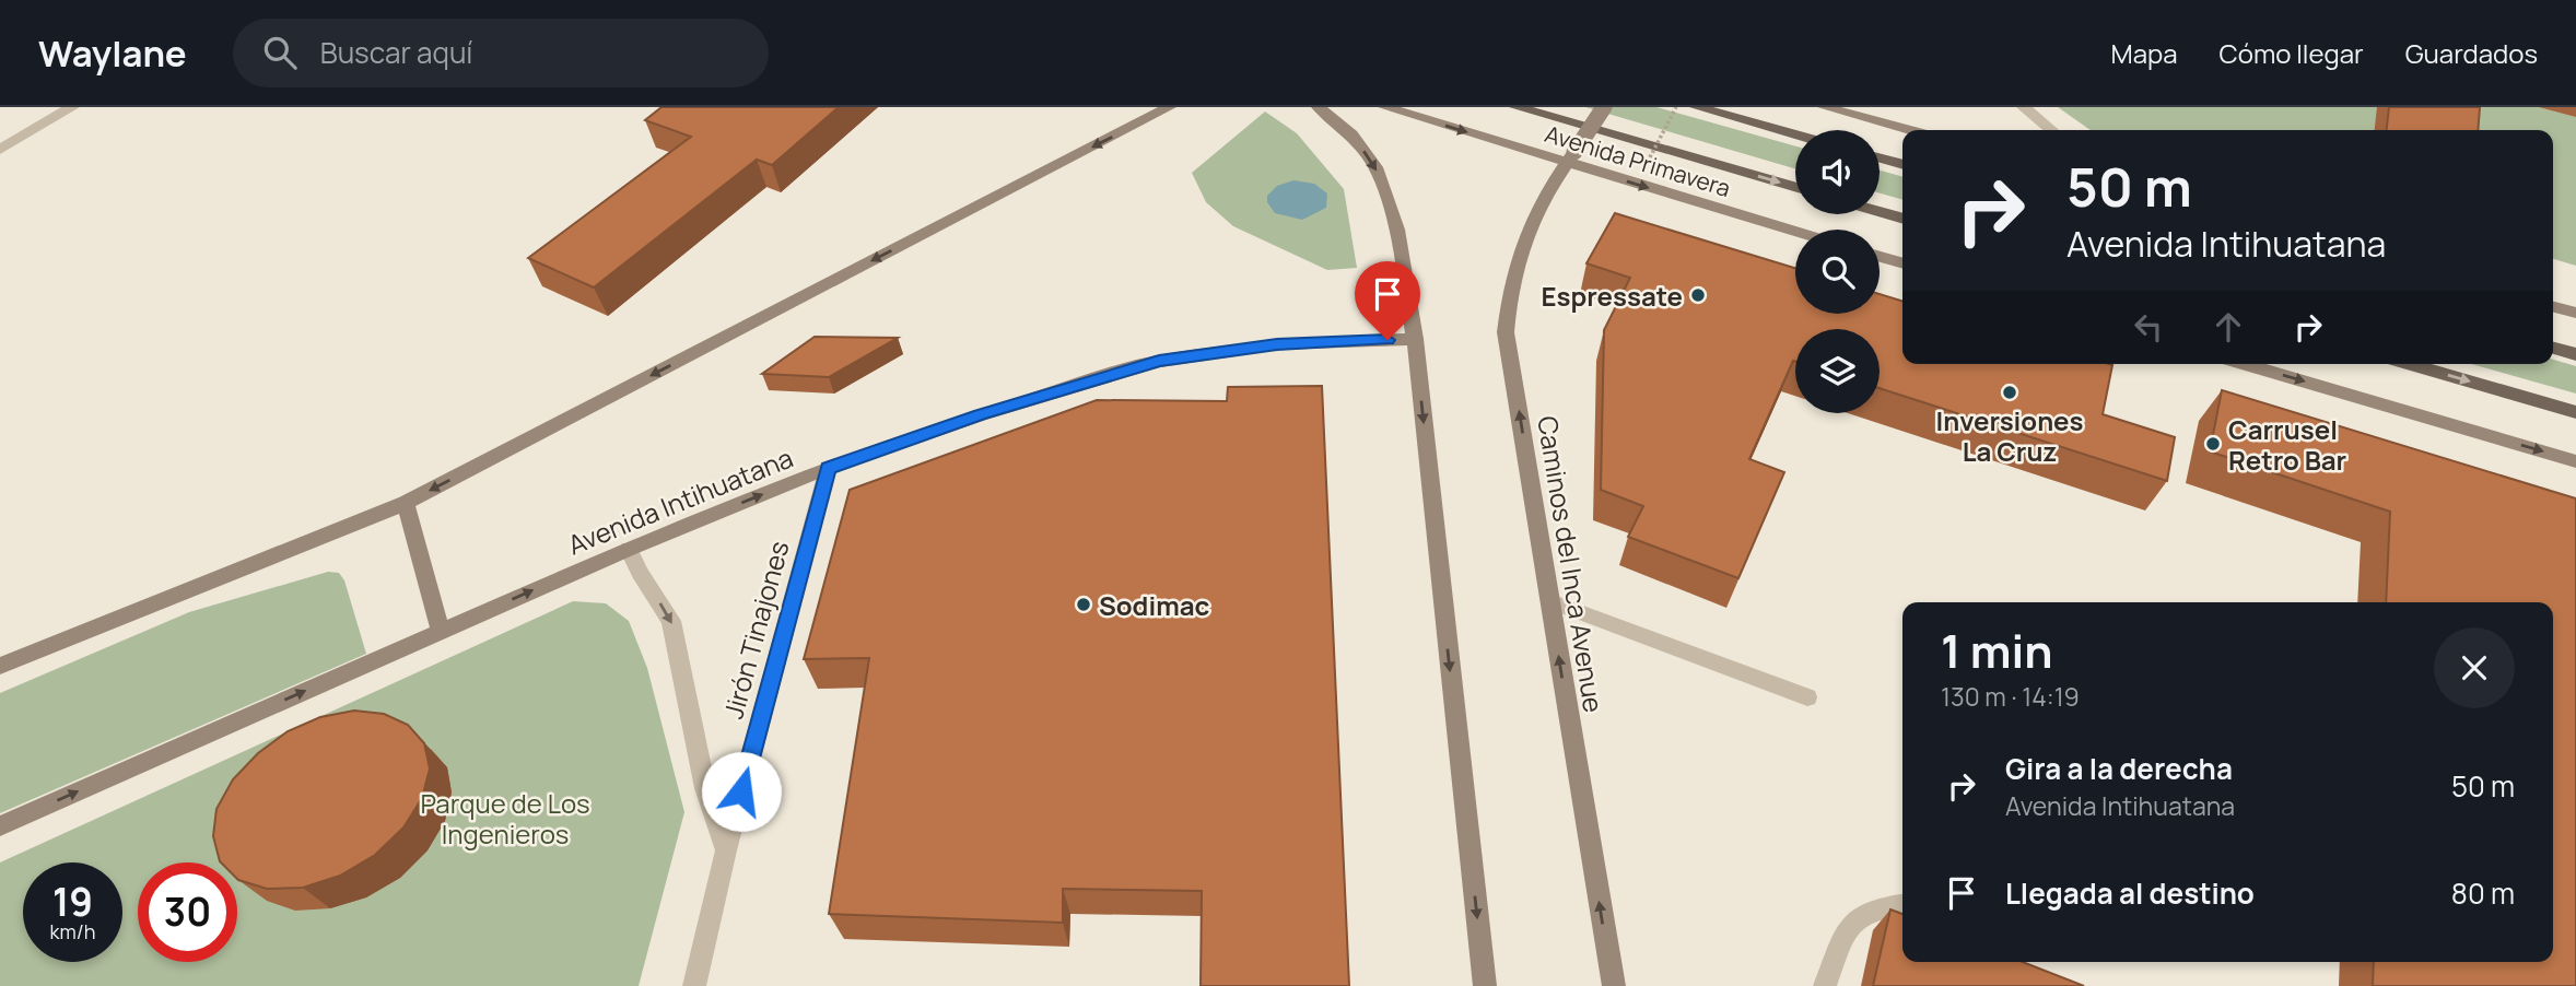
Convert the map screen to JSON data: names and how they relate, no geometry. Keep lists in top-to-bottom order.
{
  "streets": {
    "main road": ["Avenida Primavera", "Avenida Intihuatana", "Caminos del Inca Avenue"],
    "street": ["Jirón Tinajones"]
  },
  "crossings": [
    ["Avenida Primavera", "Caminos del Inca Avenue"],
    ["Avenida Intihuatana", "Jirón Tinajones"]
  ],
  "one_way": ["Avenida Primavera", "Jirón Tinajones"],
  "parks": ["Parque de Los Ingenieros"],
  "places": [
    "Espressate",
    "Inversiones La Cruz",
    "Carrusel Retro Bar",
    "Sodimac"
  ],
  "page": {
    "header": "Waylane",
    "search": "Buscar aquí",
    "nav": ["Mapa", "Cómo llegar", "Guardados"],
    "turn": ["50 m", "Avenida Intihuatana"],
    "heading": ["1 min", "130 m · 14:19"],
    "list": [
      {
        "name": "Gira a la derecha",
        "note": "Avenida Intihuatana",
        "value": "50 m"
      },
      {
        "name": "Llegada al destino",
        "value": "80 m"
      }
    ],
    "speed": "19 km/h",
    "limit": "30"
  }
}
